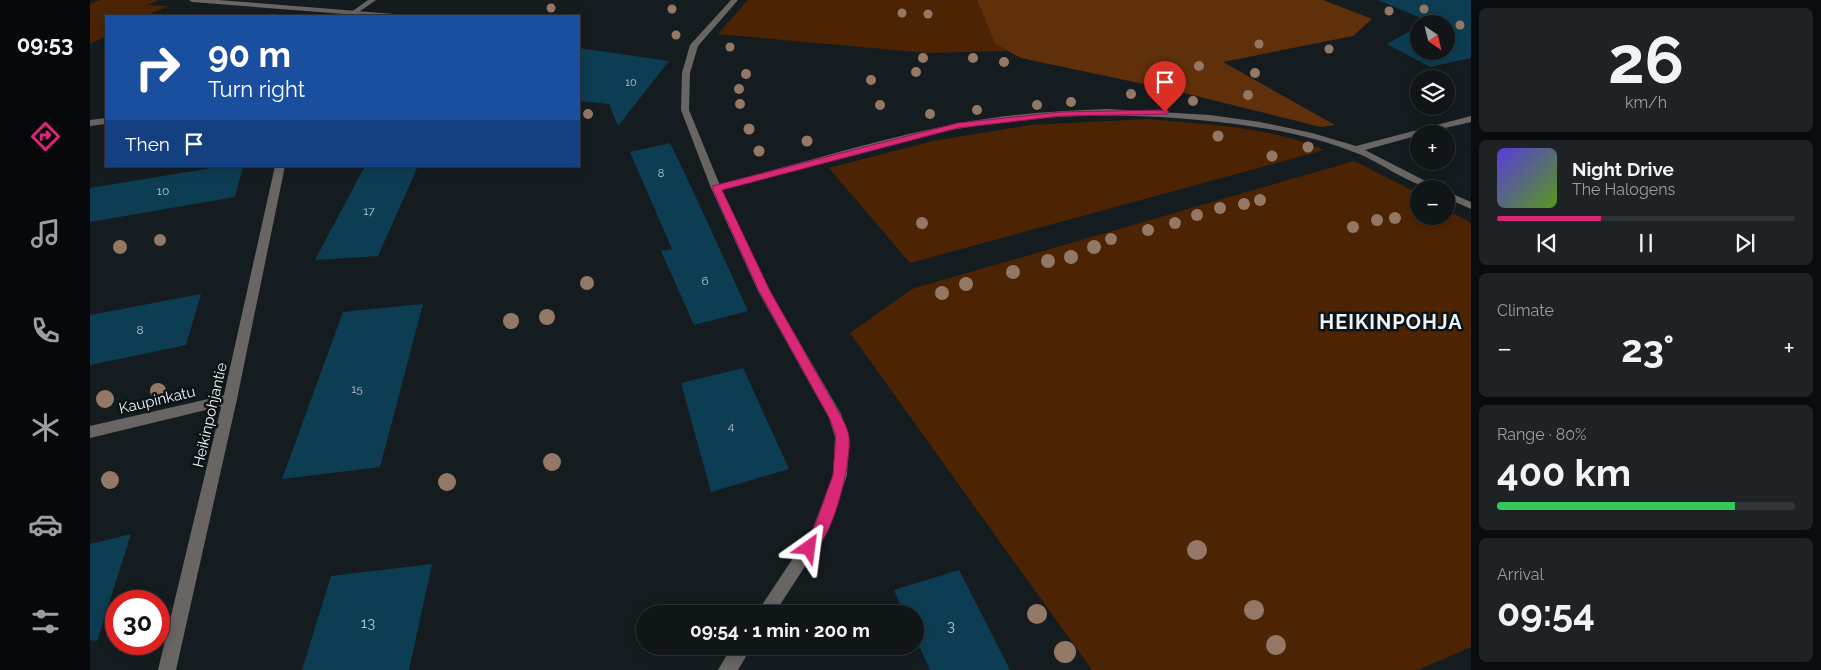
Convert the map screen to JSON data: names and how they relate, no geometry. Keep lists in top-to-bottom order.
{
  "streets": {
    "street": ["Kaupinkatu", "Heikinpohjantie"]
  },
  "crossings": [
    ["Kaupinkatu", "Heikinpohjantie"]
  ],
  "districts": ["HEIKINPOHJA"],
  "house_numbers": [
    "10",
    "8",
    "10",
    "17",
    "6",
    "8",
    "15",
    "4",
    "13",
    "3"
  ],
  "north": "bottom right",
  "page": {
    "tabs": "09:53",
    "tile": [
      ["26", "km/h"],
      "Climate",
      ["Range · 80%", "400 km"],
      ["Arrival", "09:54"]
    ],
    "map_buttons": ["+", "−"],
    "turn": ["90 m", "Turn right"],
    "then": "Then",
    "song": ["Night Drive", "The Halogens"],
    "heat": ["−", "23°", "+"],
    "limit": "30",
    "trip": "09:54 · 1 min · 200 m"
  }
}
